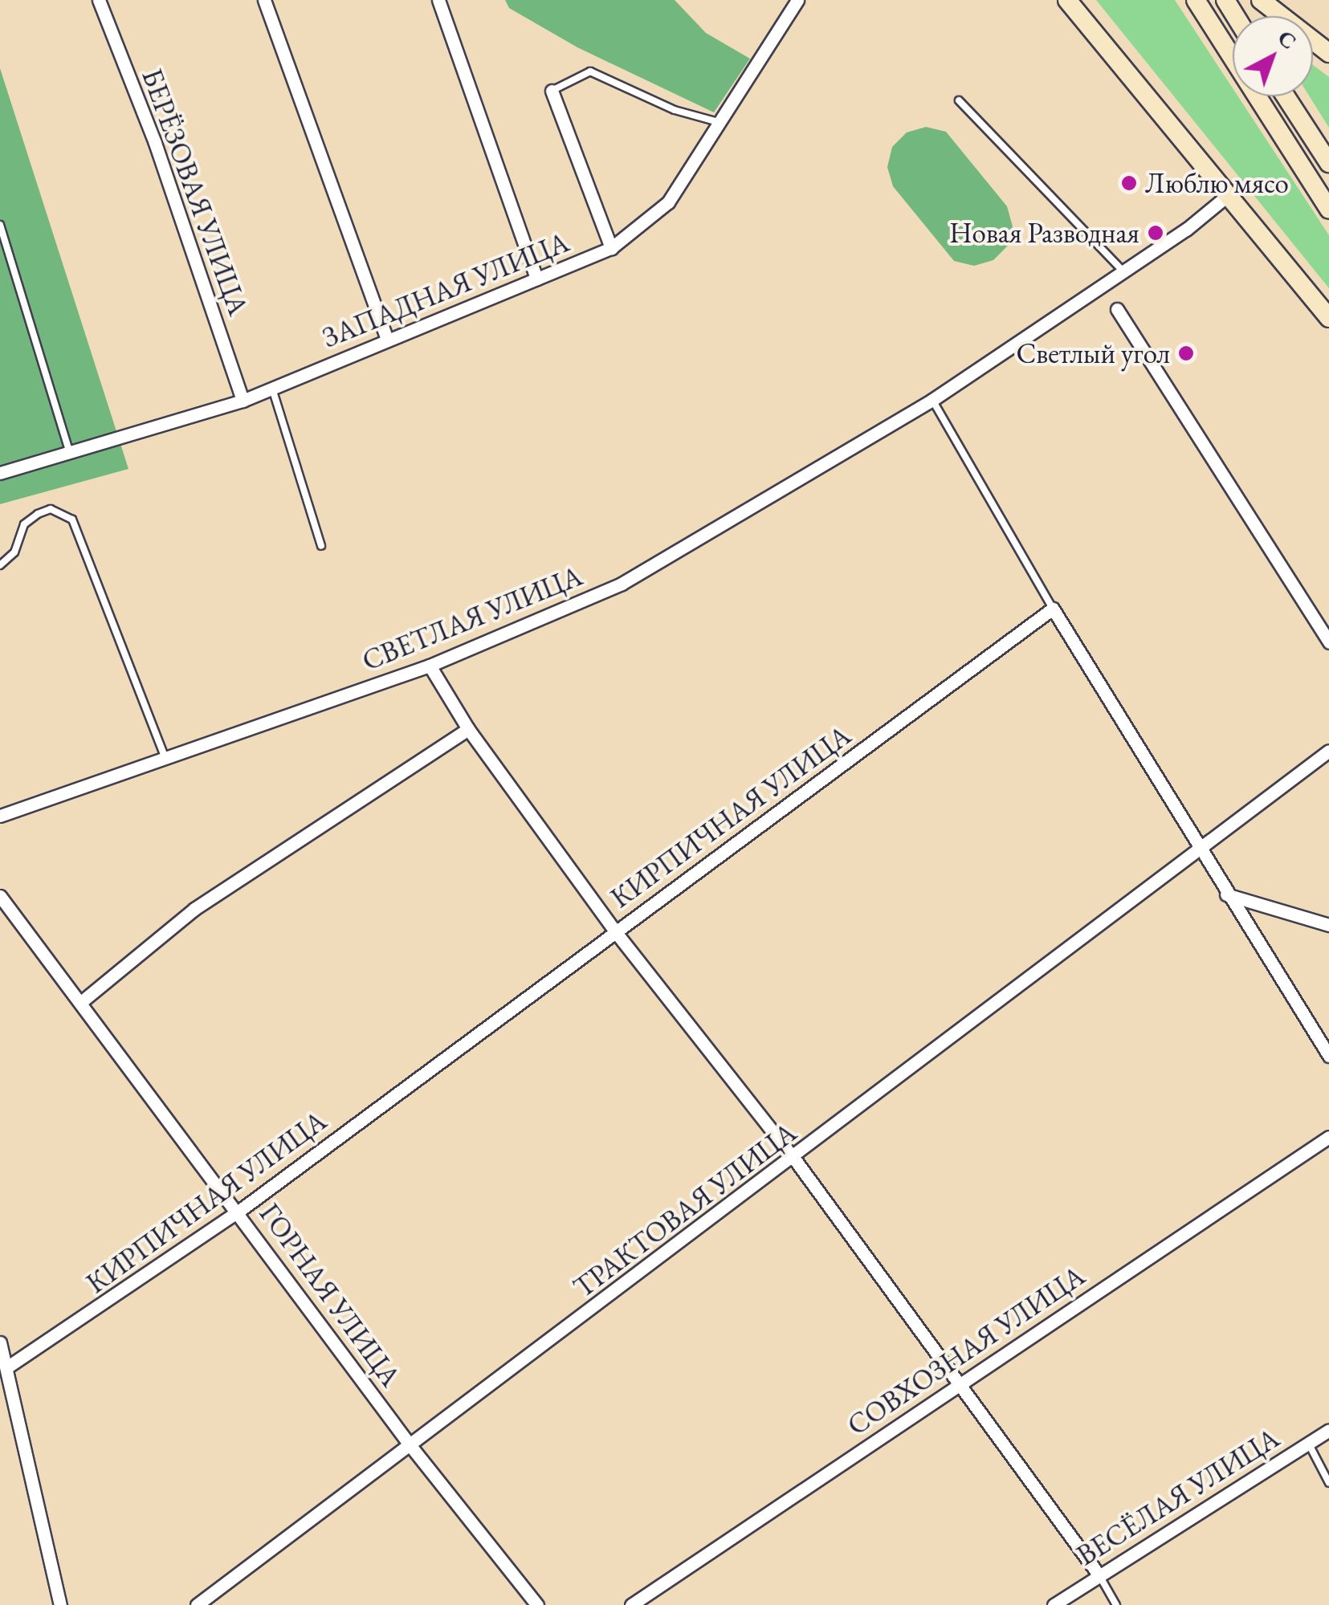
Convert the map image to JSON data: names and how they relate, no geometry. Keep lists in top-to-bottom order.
{
  "streets": {
    "street": [
      "БЕРЁЗОВАЯ УЛИЦА",
      "ЗАПАДНАЯ УЛИЦА",
      "СВЕТЛАЯ УЛИЦА",
      "КИРПИЧНАЯ УЛИЦА",
      "ТРАКТОВАЯ УЛИЦА",
      "ГОРНАЯ УЛИЦА",
      "СОВХОЗНАЯ УЛИЦА",
      "ВЕСЁЛАЯ УЛИЦА"
    ]
  },
  "crossings": [
    ["БЕРЁЗОВАЯ УЛИЦА", "ЗАПАДНАЯ УЛИЦА"],
    ["КИРПИЧНАЯ УЛИЦА", "ГОРНАЯ УЛИЦА"],
    ["ТРАКТОВАЯ УЛИЦА", "ГОРНАЯ УЛИЦА"]
  ],
  "places": ["Люблю мясо", "Новая Разводная", "Светлый угол"],
  "north": "top right"
}
